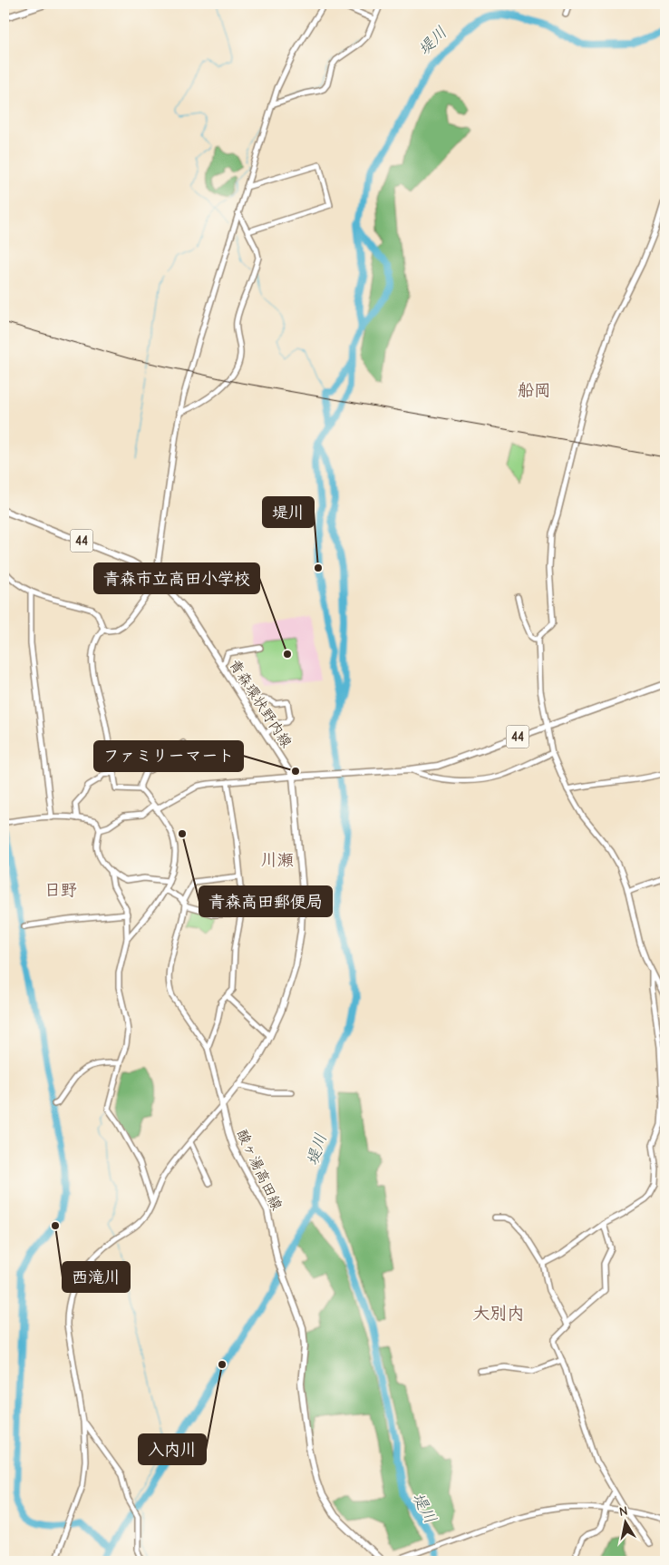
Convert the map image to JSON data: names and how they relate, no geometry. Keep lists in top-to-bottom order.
{
  "streets": {
    "main road": ["44", "青森環状野内線", "酸ヶ湯高田線"]
  },
  "crossings": [
    ["44", "青森環状野内線"]
  ],
  "districts": [
    "船岡",
    "川瀬",
    "日野",
    "大別内"
  ],
  "water": ["堤川"],
  "places": [
    "堤川",
    "青森市立高田小学校",
    "ファミリーマート",
    "青森高田郵便局",
    "西滝川",
    "入内川"
  ],
  "north": "top"
}
